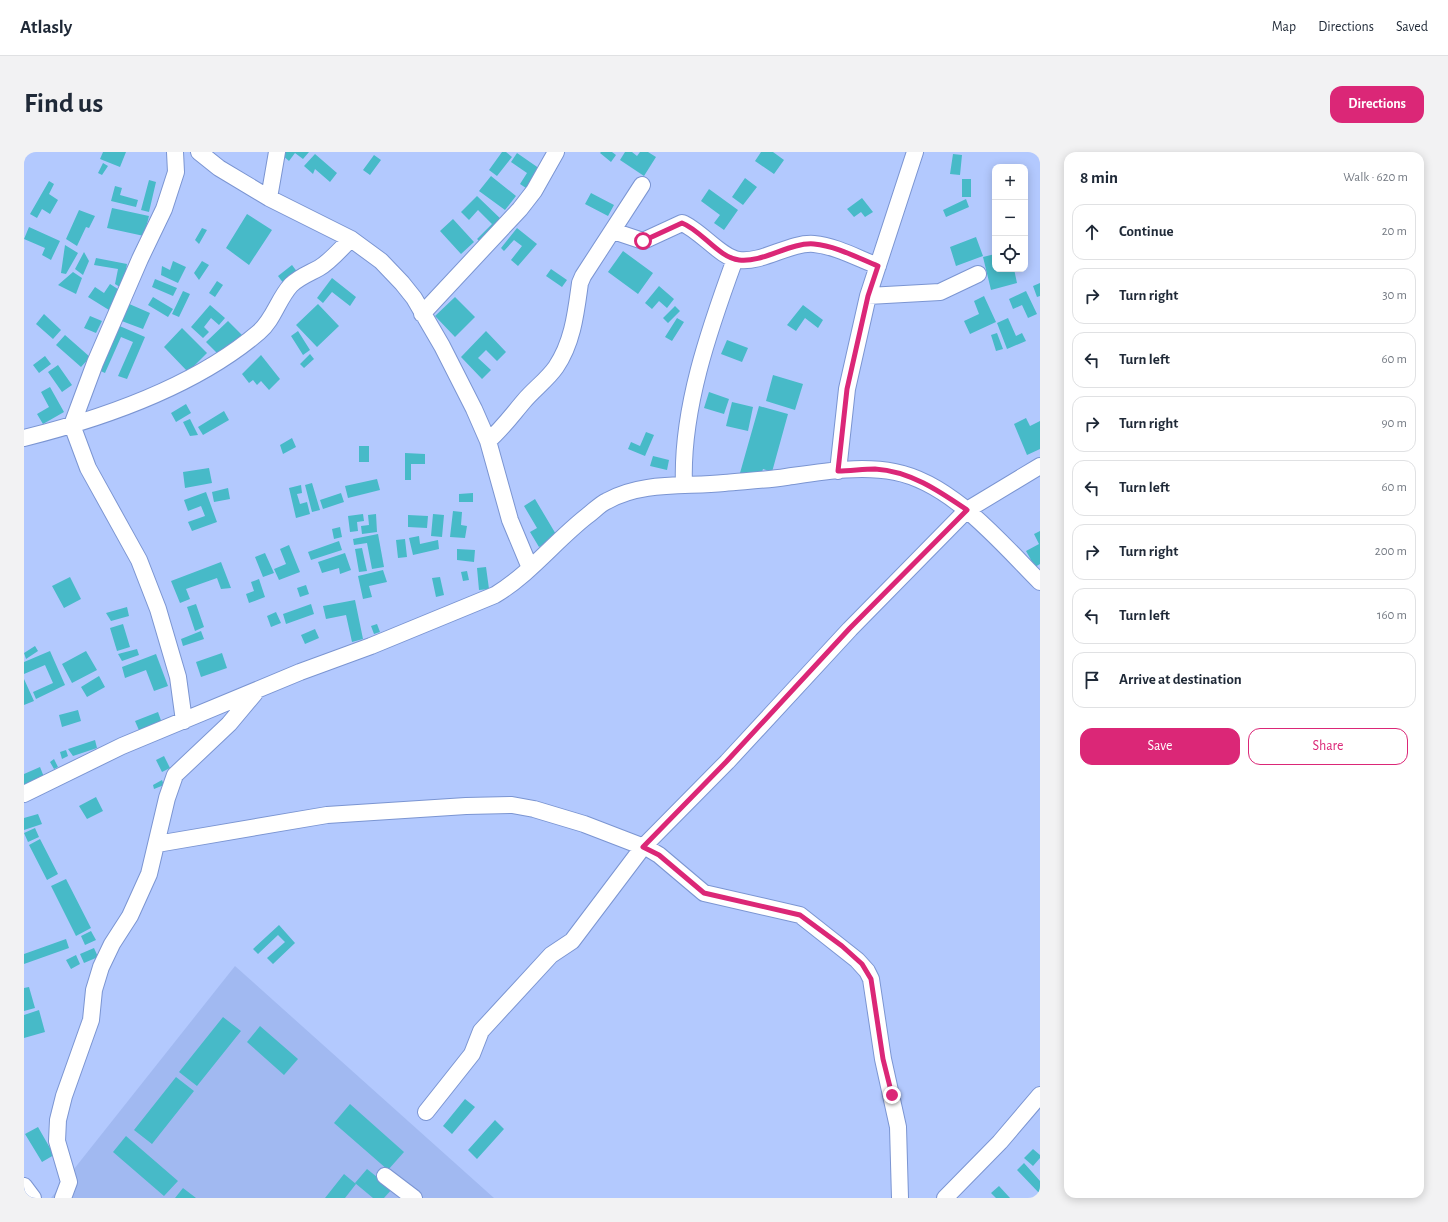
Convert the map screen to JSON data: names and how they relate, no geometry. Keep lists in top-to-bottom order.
{
  "page": {
    "header": "Atlasly",
    "nav": ["Map", "Directions", "Saved"],
    "buttons": [
      "Directions",
      ["Save", "Share"]
    ],
    "title": "Find us",
    "heading": ["8 min", "Walk · 620 m"],
    "map_buttons": ["+", "−"],
    "list": [
      ["Continue", "20 m"],
      ["Turn right", "30 m"],
      ["Turn left", "60 m"],
      ["Turn right", "90 m"],
      ["Turn left", "60 m"],
      ["Turn right", "200 m"],
      ["Turn left", "160 m"],
      "Arrive at destination"
    ]
  }
}
